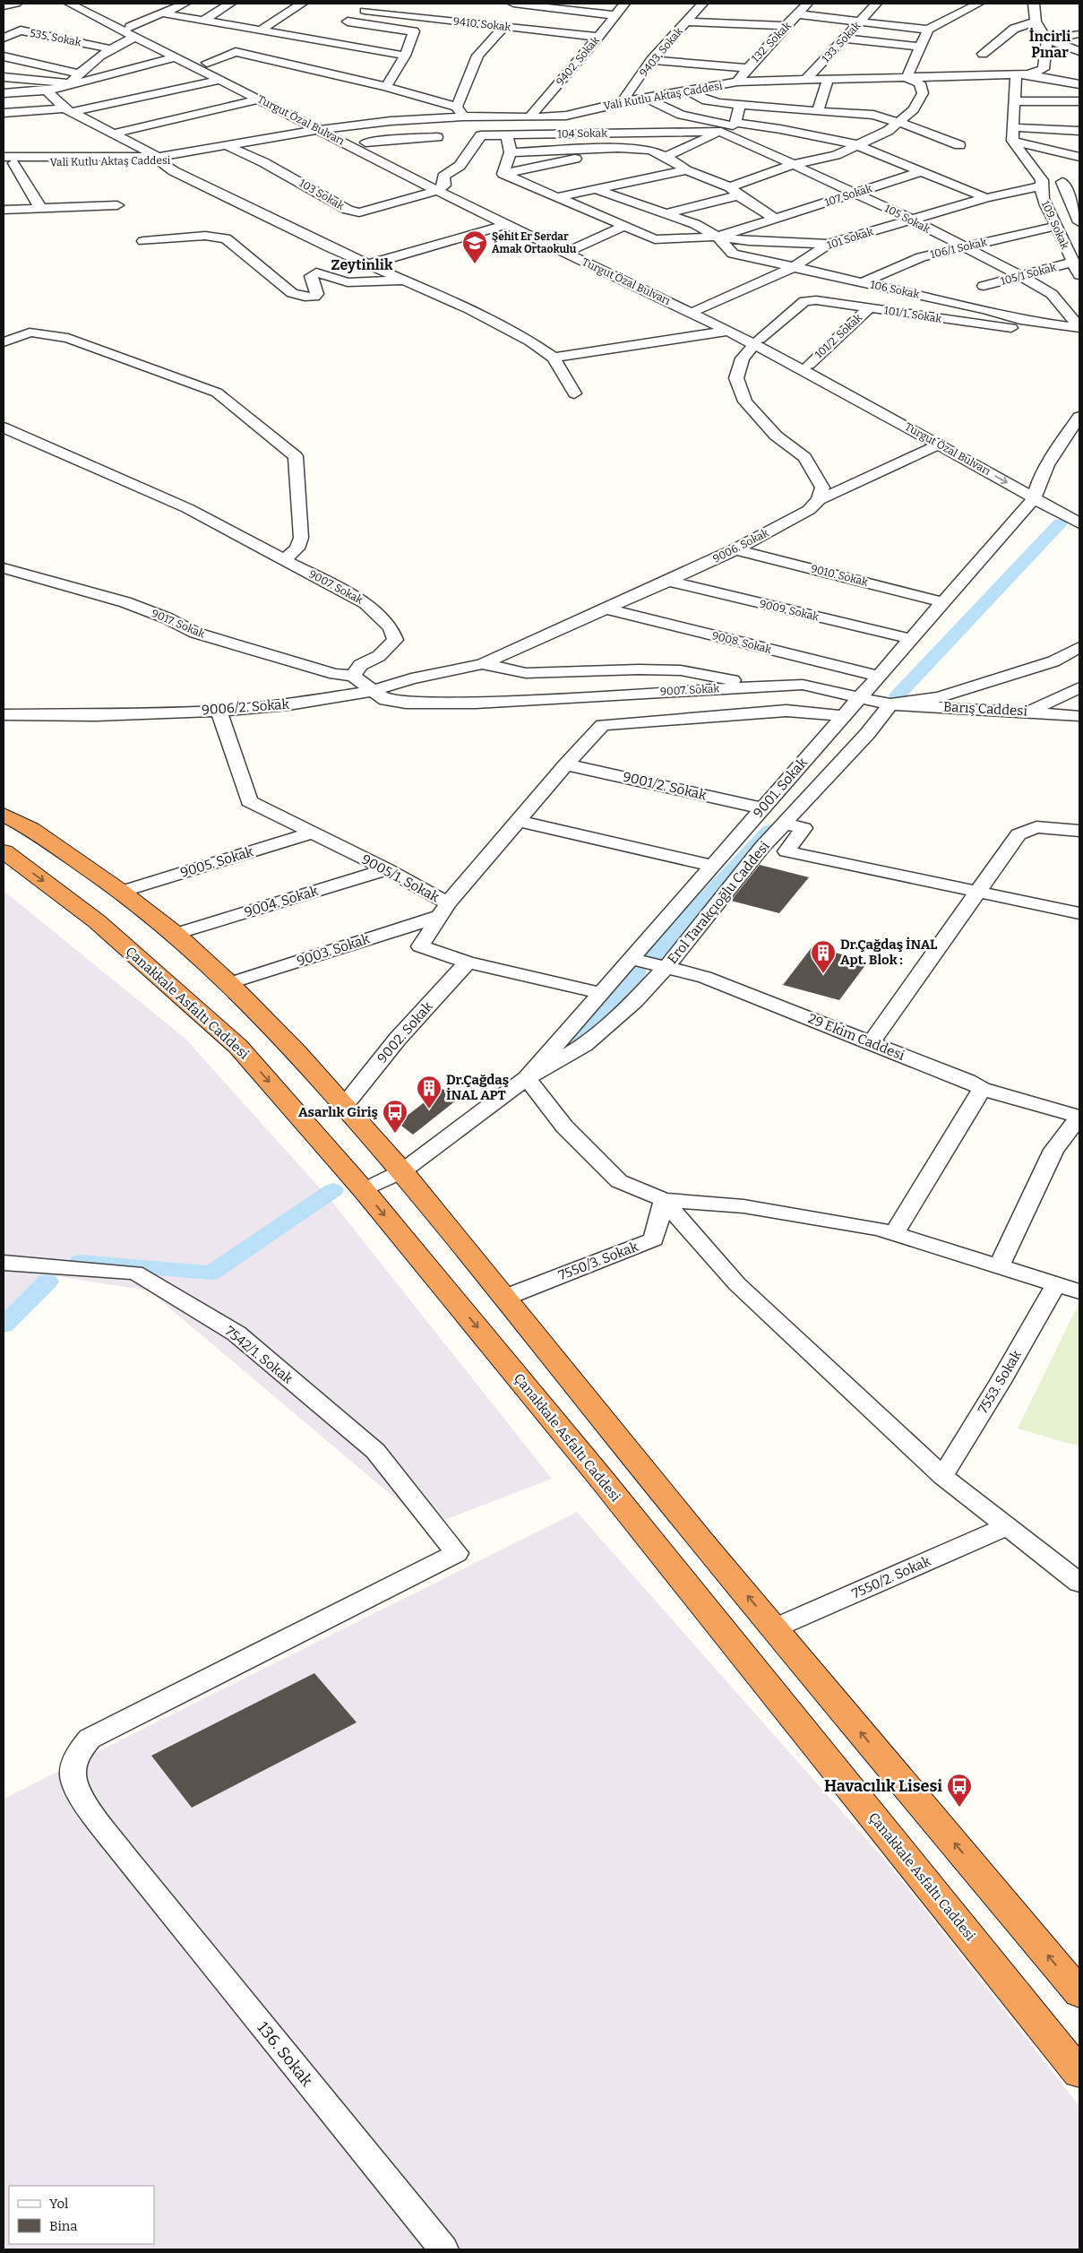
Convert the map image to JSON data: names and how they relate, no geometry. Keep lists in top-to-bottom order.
{
  "streets": {
    "highway": ["Çanakkale Asfaltı Caddesi"],
    "street": [
      "9410. Sokak",
      "535. Sokak",
      "132. Sokak",
      "133. Sokak",
      "9403. Sokak",
      "9402. Sokak",
      "Vali Kutlu Aktaş Caddesi",
      "Turgut Özal Bulvarı",
      "104 Sokak",
      "103 Sokak",
      "107 Sokak",
      "105 Sokak",
      "109. Sokak",
      "101 Sokak",
      "106/1 Sokak",
      "105/1 Sokak",
      "106 Sokak",
      "101/1. Sokak",
      "101/2. Sokak",
      "9006. Sokak",
      "9010. Sokak",
      "9007. Sokak",
      "9009. Sokak",
      "9017. Sokak",
      "9008. Sokak",
      "9006/2. Sokak",
      "Barış Caddesi",
      "9001/2. Sokak",
      "9001. Sokak",
      "9005. Sokak",
      "9005/1. Sokak",
      "9004. Sokak",
      "Erol Tarakçıoğlu Caddesi",
      "9003. Sokak",
      "9002. Sokak",
      "29 Ekim Caddesi",
      "7550/3. Sokak",
      "7542/1. Sokak",
      "7553. Sokak",
      "7550/2. Sokak",
      "136. Sokak"
    ]
  },
  "crossings": [
    ["9410. Sokak", "9402. Sokak"],
    ["132. Sokak", "Vali Kutlu Aktaş Caddesi"],
    ["133. Sokak", "Vali Kutlu Aktaş Caddesi"],
    ["9403. Sokak", "Vali Kutlu Aktaş Caddesi"],
    ["9402. Sokak", "Vali Kutlu Aktaş Caddesi"],
    ["Vali Kutlu Aktaş Caddesi", "Turgut Özal Bulvarı"],
    ["Vali Kutlu Aktaş Caddesi", "103 Sokak"],
    ["Turgut Özal Bulvarı", "104 Sokak"],
    ["Turgut Özal Bulvarı", "103 Sokak"],
    ["Turgut Özal Bulvarı", "101 Sokak"],
    ["Turgut Özal Bulvarı", "101/1. Sokak"],
    ["Turgut Özal Bulvarı", "101/2. Sokak"],
    ["Turgut Özal Bulvarı", "9006. Sokak"],
    ["Turgut Özal Bulvarı", "9001. Sokak"],
    ["104 Sokak", "103 Sokak"],
    ["104 Sokak", "105 Sokak"],
    ["107 Sokak", "105 Sokak"],
    ["107 Sokak", "106 Sokak"],
    ["105 Sokak", "101 Sokak"],
    ["105 Sokak", "106/1 Sokak"],
    ["105 Sokak", "105/1 Sokak"],
    ["105 Sokak", "106 Sokak"],
    ["109. Sokak", "101 Sokak"],
    ["109. Sokak", "106/1 Sokak"],
    ["109. Sokak", "105/1 Sokak"],
    ["101 Sokak", "106 Sokak"],
    ["106/1 Sokak", "106 Sokak"],
    ["101/1. Sokak", "101/2. Sokak"],
    ["9006. Sokak", "9010. Sokak"],
    ["9006. Sokak", "9007. Sokak"],
    ["9006. Sokak", "9009. Sokak"],
    ["9006. Sokak", "9008. Sokak"],
    ["9006. Sokak", "9006/2. Sokak"],
    ["9010. Sokak", "9001. Sokak"],
    ["9007. Sokak", "9017. Sokak"],
    ["9007. Sokak", "9006/2. Sokak"],
    ["9007. Sokak", "Barış Caddesi"],
    ["9007. Sokak", "9001. Sokak"],
    ["9007. Sokak", "Erol Tarakçıoğlu Caddesi"],
    ["9009. Sokak", "9001. Sokak"],
    ["9008. Sokak", "9001. Sokak"],
    ["9006/2. Sokak", "9005/1. Sokak"],
    ["Barış Caddesi", "Erol Tarakçıoğlu Caddesi"],
    ["9001/2. Sokak", "9001. Sokak"],
    ["9001. Sokak", "9005/1. Sokak"],
    ["9001. Sokak", "Erol Tarakçıoğlu Caddesi"],
    ["9001. Sokak", "29 Ekim Caddesi"],
    ["9005. Sokak", "9005/1. Sokak"],
    ["9005/1. Sokak", "9004. Sokak"],
    ["9005/1. Sokak", "9003. Sokak"],
    ["9005/1. Sokak", "9002. Sokak"],
    ["Erol Tarakçıoğlu Caddesi", "Çanakkale Asfaltı Caddesi"],
    ["Erol Tarakçıoğlu Caddesi", "29 Ekim Caddesi"],
    ["7542/1. Sokak", "136. Sokak"]
  ],
  "districts": ["İncirli Pınar", "Zeytinlik"],
  "places": {
    "school or university": ["Şehit Er Serdar Amak Ortaokulu"],
    "building": ["Dr.Çağdaş İNAL Apt. Blok :", "Dr.Çağdaş İNAL APT"],
    "bus stop": ["Asarlık Giriş", "Havacılık Lisesi"]
  },
  "legend": ["Yol", "Bina"]
}
